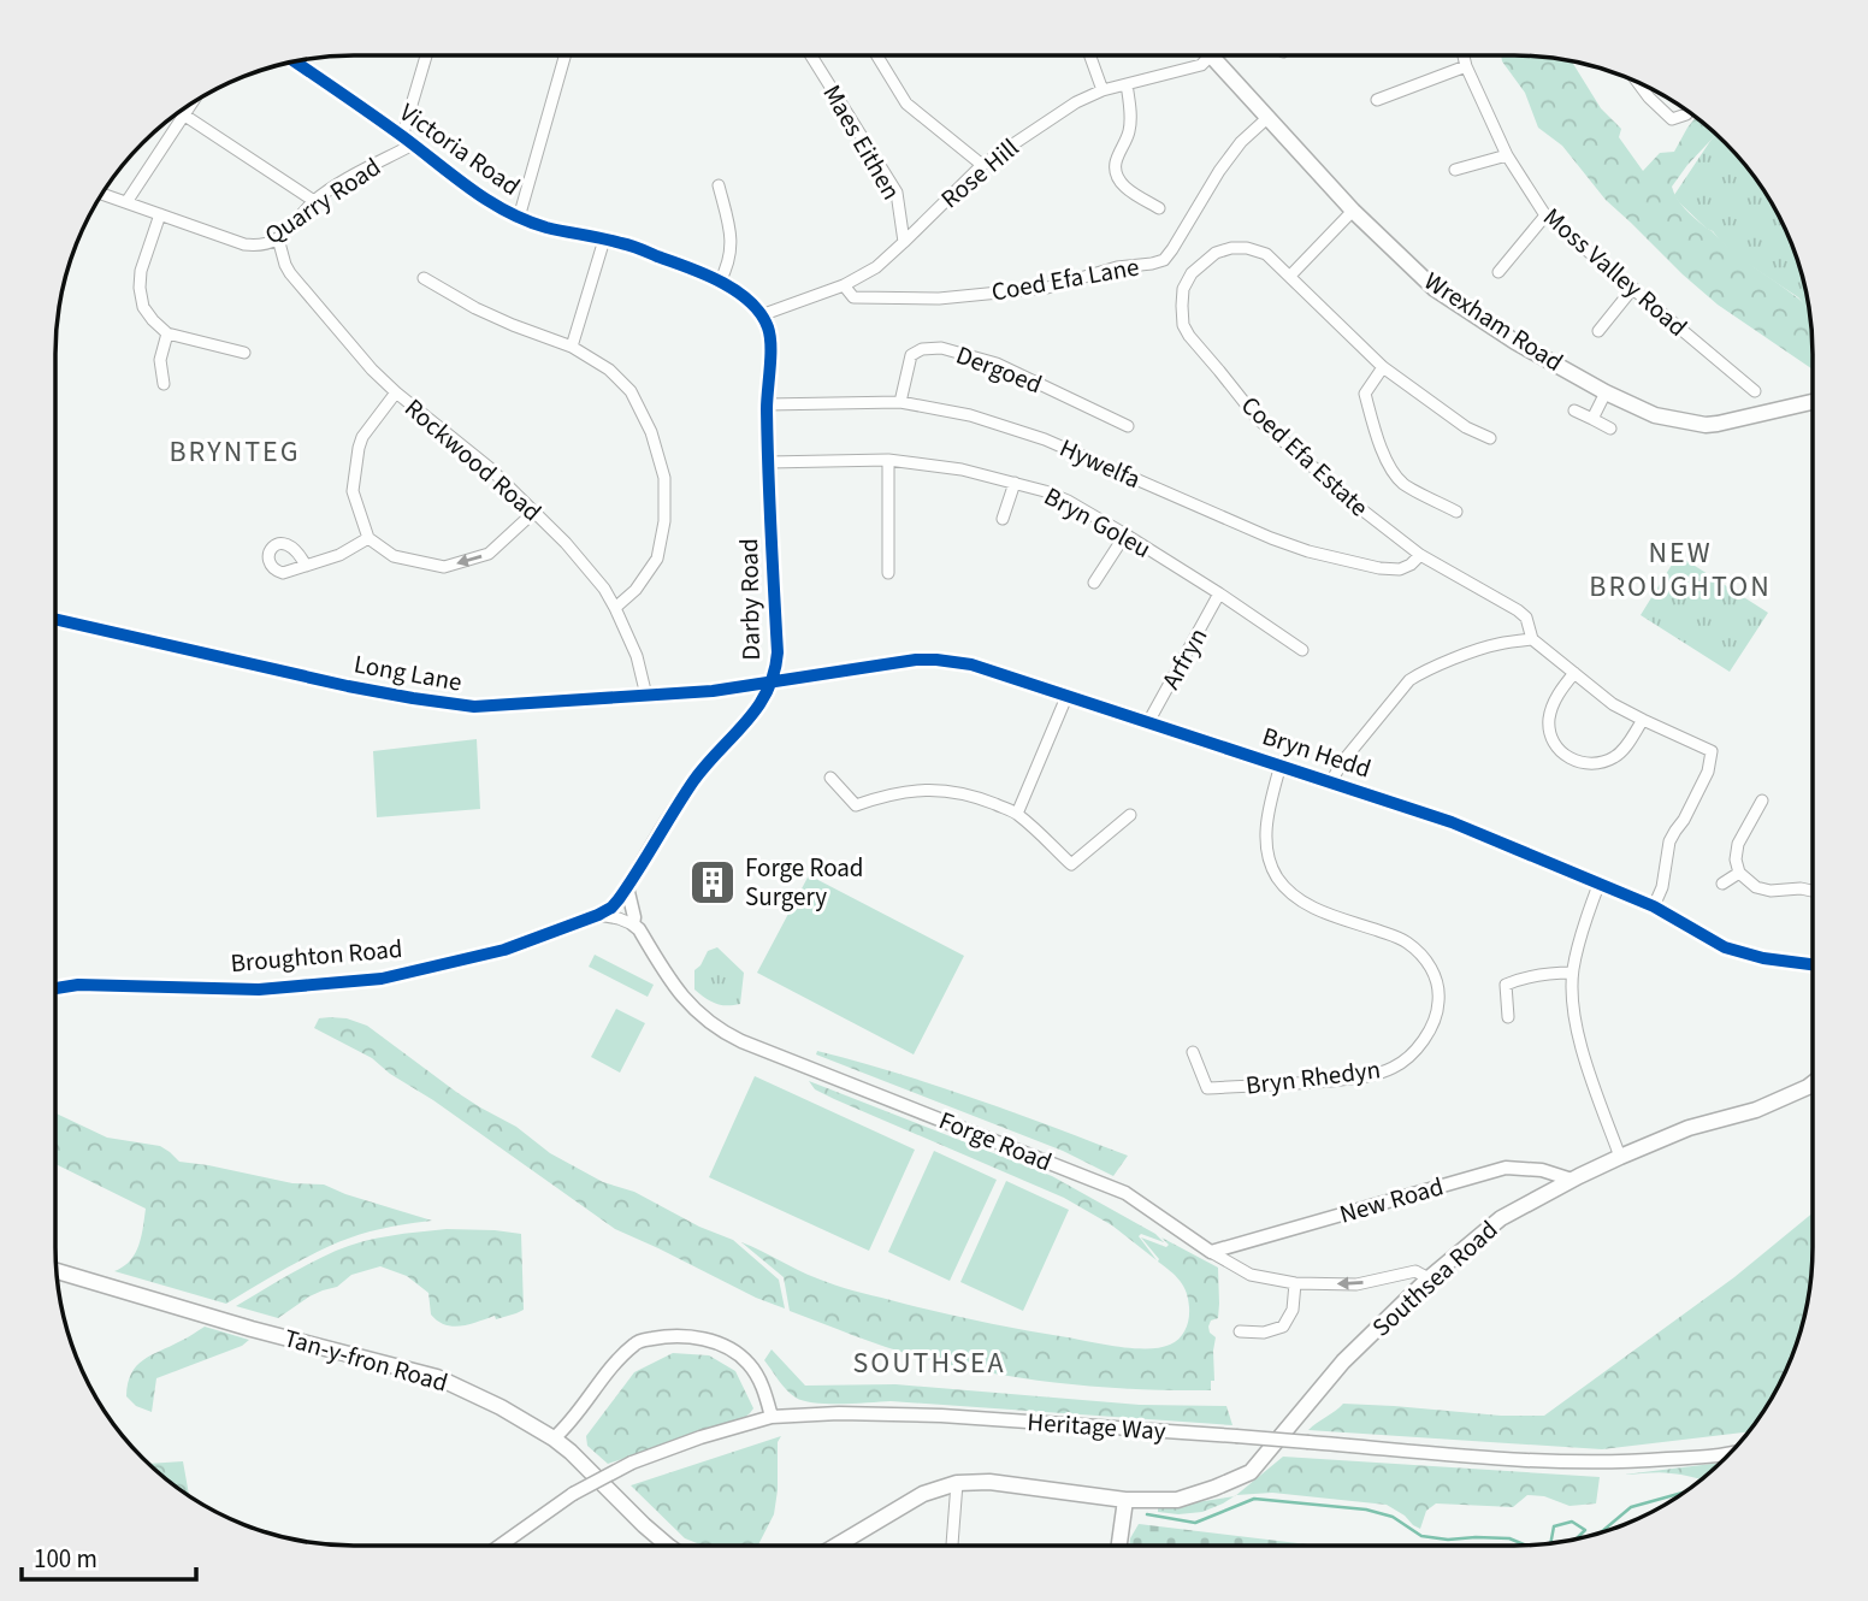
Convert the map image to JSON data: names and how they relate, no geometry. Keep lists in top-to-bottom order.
{
  "streets": {
    "main road": ["Wrexham Road", "Southsea Road", "Tan-y-fron Road"],
    "street": [
      "Maes Eithen",
      "Victoria Road",
      "Rose Hill",
      "Quarry Road",
      "Moss Valley Road",
      "Coed Efa Lane",
      "Dergoed",
      "Coed Efa Estate",
      "Rockwood Road",
      "Hywelfa",
      "Bryn Goleu",
      "Darby Road",
      "Arfryn",
      "Long Lane",
      "Bryn Hedd",
      "Broughton Road",
      "Bryn Rhedyn",
      "Forge Road",
      "New Road",
      "Heritage Way"
    ]
  },
  "crossings": [
    ["Maes Eithen", "Rose Hill"],
    ["Victoria Road", "Rose Hill"],
    ["Victoria Road", "Quarry Road"],
    ["Victoria Road", "Darby Road"],
    ["Rose Hill", "Coed Efa Lane"],
    ["Rose Hill", "Wrexham Road"],
    ["Rose Hill", "Darby Road"],
    ["Quarry Road", "Rockwood Road"],
    ["Coed Efa Lane", "Wrexham Road"],
    ["Dergoed", "Hywelfa"],
    ["Coed Efa Estate", "Hywelfa"],
    ["Coed Efa Estate", "Bryn Hedd"],
    ["Rockwood Road", "Long Lane"],
    ["Hywelfa", "Darby Road"],
    ["Bryn Goleu", "Darby Road"],
    ["Bryn Goleu", "Arfryn"],
    ["Darby Road", "Long Lane"],
    ["Darby Road", "Bryn Hedd"],
    ["Darby Road", "Broughton Road"],
    ["Darby Road", "Forge Road"],
    ["Arfryn", "Bryn Hedd"],
    ["Long Lane", "Bryn Hedd"],
    ["Bryn Hedd", "Bryn Rhedyn"],
    ["Broughton Road", "Forge Road"],
    ["Forge Road", "New Road"],
    ["Forge Road", "Southsea Road"],
    ["New Road", "Southsea Road"]
  ],
  "districts": ["BRYNTEG", "NEW BROUGHTON", "SOUTHSEA"],
  "places": {
    "building": ["Forge Road Surgery"]
  },
  "scale_bar": "100 m"
}
